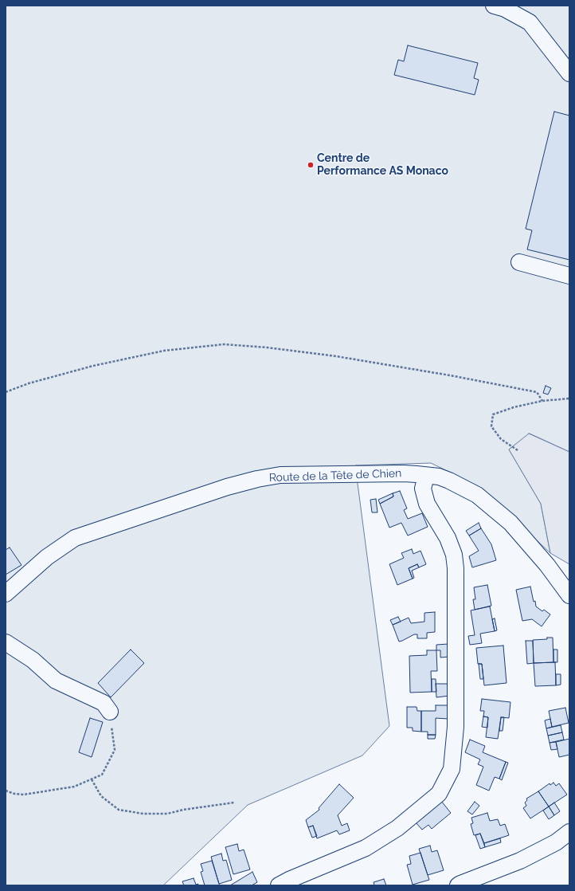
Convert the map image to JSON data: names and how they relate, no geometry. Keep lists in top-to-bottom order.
{
  "streets": {
    "street": ["Route de la Tête de Chien"]
  },
  "places": ["Centre de Performance AS Monaco"]
}
